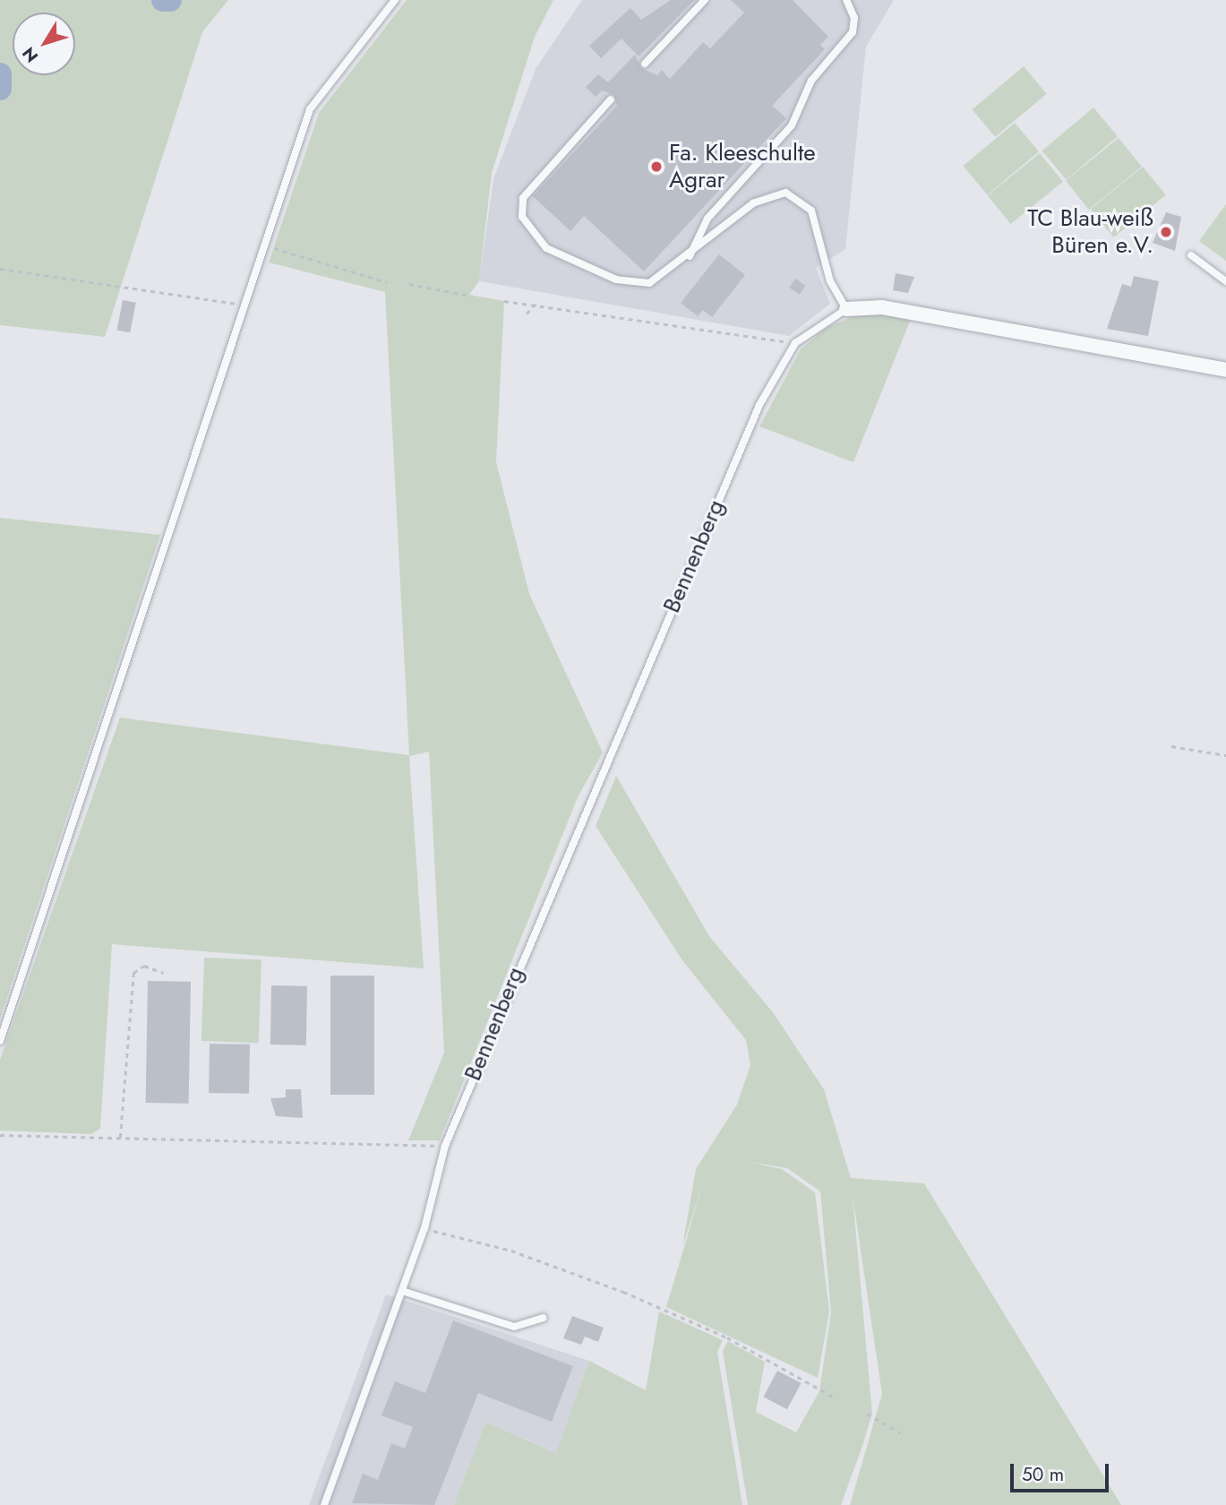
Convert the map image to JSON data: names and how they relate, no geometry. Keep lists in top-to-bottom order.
{
  "streets": {
    "lane": ["Bennenberg"]
  },
  "places": ["Fa. Kleeschulte Agrar", "TC Blau-weiß Büren e.V."],
  "scale_bar": "50 m",
  "north": "bottom left"
}
